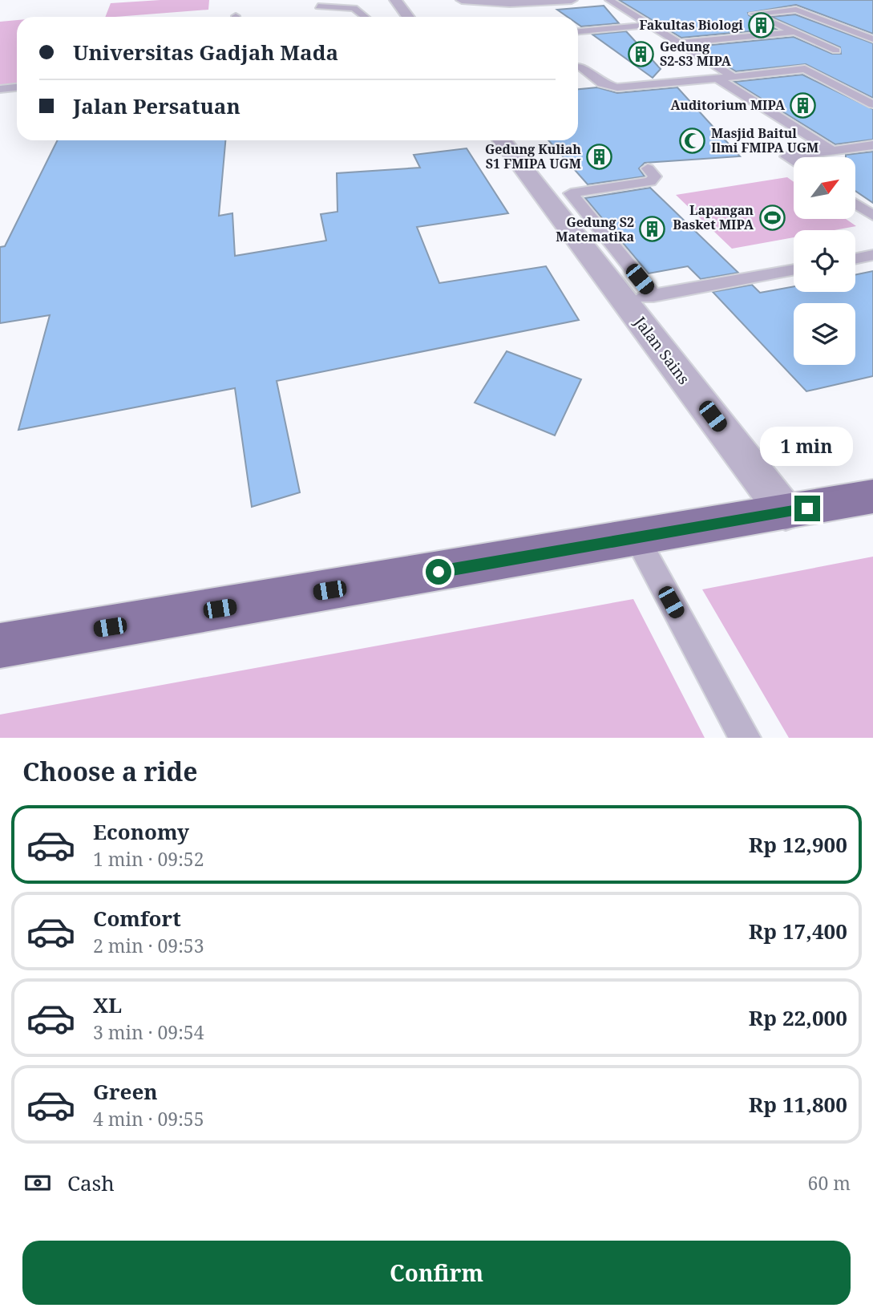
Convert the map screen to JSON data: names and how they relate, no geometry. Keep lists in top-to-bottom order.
{
  "streets": {
    "street": ["Jalan Sains"]
  },
  "places": {
    "building": [
      "Fakultas Biologi",
      "Gedung S2-S3 MIPA",
      "Auditorium MIPA",
      "Gedung Kuliah S1 FMIPA UGM",
      "Gedung S2 Matematika"
    ],
    "mosque": ["Masjid Baitul Ilmi FMIPA UGM"],
    "sports": ["Lapangan Basket MIPA"]
  },
  "north": "top right",
  "page": {
    "banner": ["Universitas Gadjah Mada", "Jalan Persatuan"],
    "bubble": "1 min",
    "heading": "Choose a ride",
    "list": [
      {
        "name": "Economy",
        "note": "1 min · 09:52",
        "value": "Rp 12,900"
      },
      {
        "name": "Comfort",
        "note": "2 min · 09:53",
        "value": "Rp 17,400"
      },
      {
        "name": "XL",
        "note": "3 min · 09:54",
        "value": "Rp 22,000"
      },
      {
        "name": "Green",
        "note": "4 min · 09:55",
        "value": "Rp 11,800"
      }
    ],
    "pay": ["Cash", "60 m"],
    "buttons": "Confirm"
  }
}
